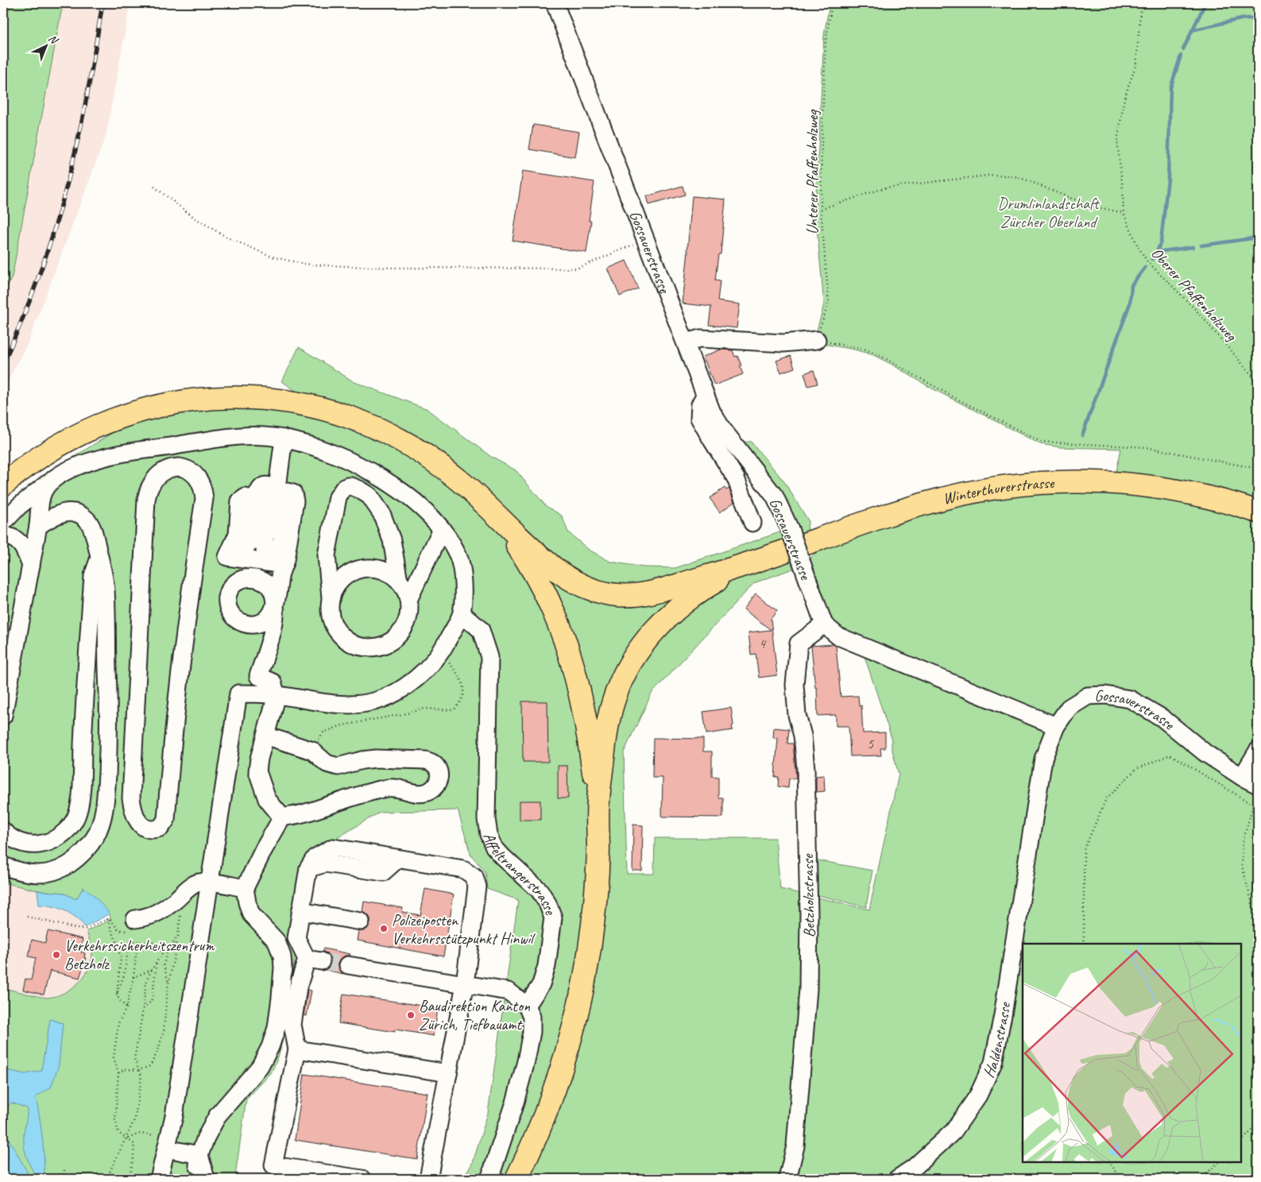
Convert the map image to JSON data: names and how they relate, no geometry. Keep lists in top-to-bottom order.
{
  "streets": {
    "highway": ["Winterthurerstrasse"],
    "street": [
      "Gossauerstrasse",
      "Affeltrangerstrasse",
      "Betzholzstrasse",
      "Haldenstrasse"
    ],
    "path": ["Unterer Pfaffenholzweg", "Oberer Pfaffenholzweg"]
  },
  "crossings": [
    ["Gossauerstrasse", "Betzholzstrasse"],
    ["Gossauerstrasse", "Haldenstrasse"]
  ],
  "parks": ["Drumlinlandschaft Zürcher Oberland"],
  "places": ["Polizeiposten Verkehrsstützpunkt Hinwil", "Verkehrssicherheitszentrum Betzholz", "Baudirektion Kanton Zürich, Tiefbauamt"],
  "house_numbers": ["4", "5"],
  "north": "top right"
}
